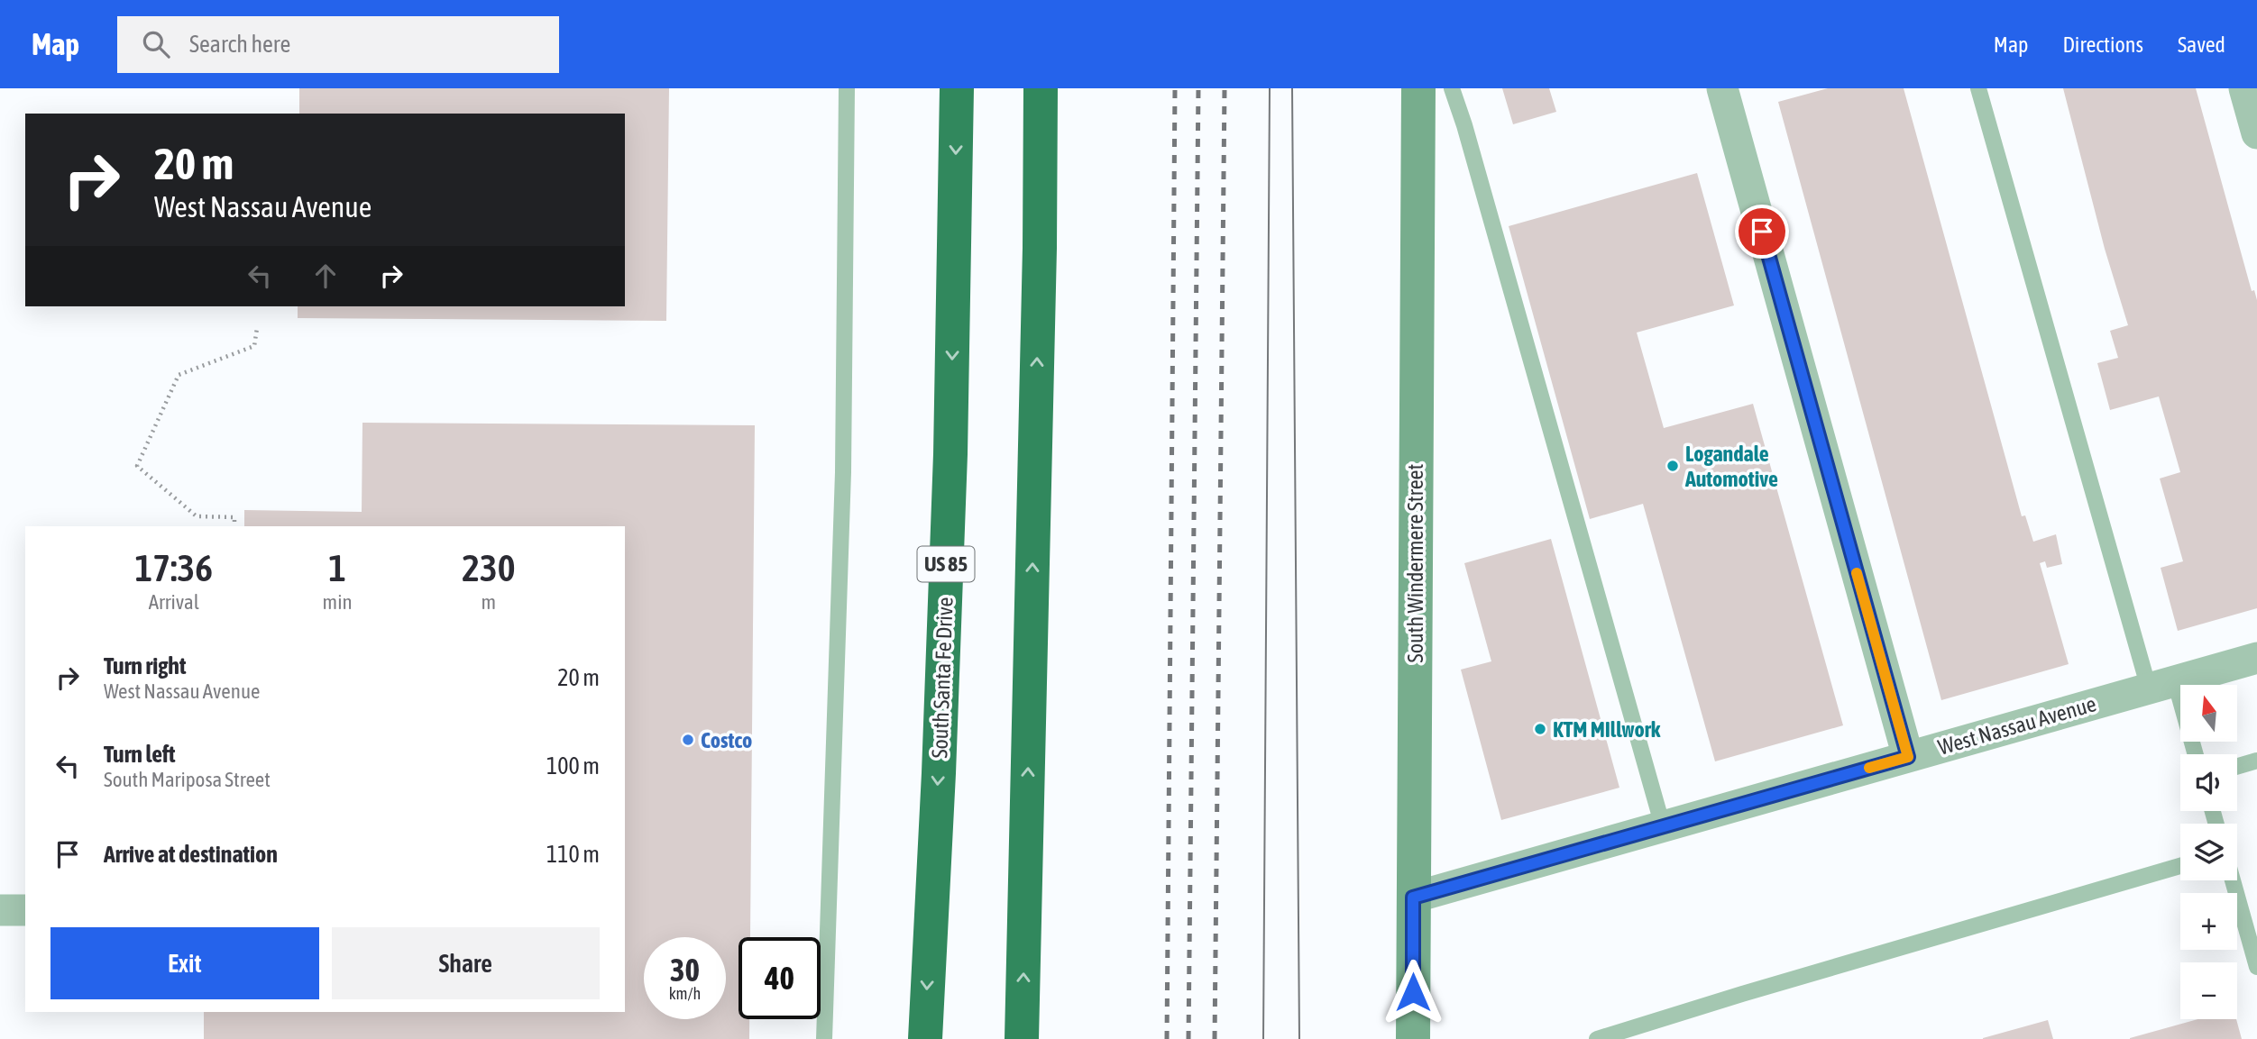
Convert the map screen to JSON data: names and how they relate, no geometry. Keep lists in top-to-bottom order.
{
  "streets": {
    "highway": ["US 85", "South Santa Fe Drive"],
    "street": ["South Windermere Street", "West Nassau Avenue"]
  },
  "crossings": [
    ["South Windermere Street", "West Nassau Avenue"]
  ],
  "places": ["Logandale Automotive", "KTM MIllwork", "Costco"],
  "north": "top",
  "page": {
    "header": "Map",
    "search": "Search here",
    "nav": ["Map", "Directions", "Saved"],
    "turn": ["20 m", "West Nassau Avenue"],
    "eta": [
      "17:36",
      "Arrival",
      "1",
      "min",
      "230",
      "m"
    ],
    "list": [
      {
        "name": "Turn right",
        "note": "West Nassau Avenue",
        "value": "20 m"
      },
      {
        "name": "Turn left",
        "note": "South Mariposa Street",
        "value": "100 m"
      },
      {
        "name": "Arrive at destination",
        "value": "110 m"
      }
    ],
    "map_buttons": ["+", "−"],
    "buttons": ["Exit", "Share"],
    "speed": "30 km/h",
    "limit": "40"
  }
}
